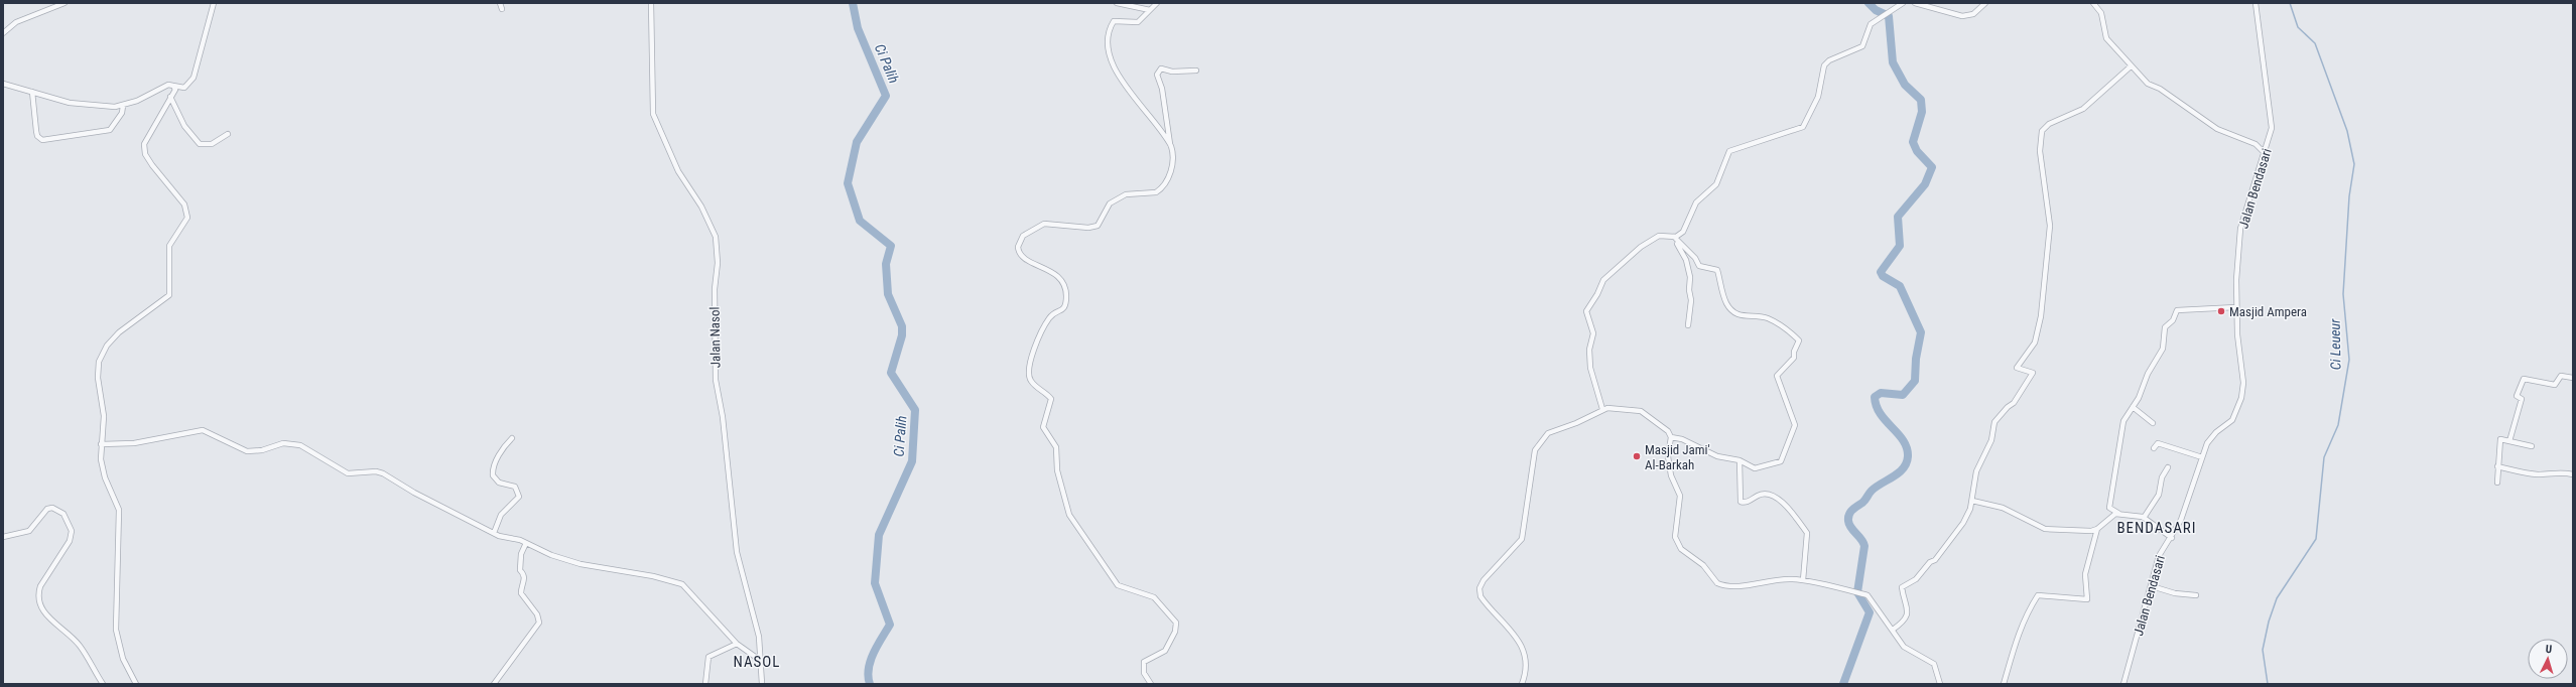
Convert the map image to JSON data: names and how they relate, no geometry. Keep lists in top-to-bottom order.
{
  "streets": {
    "street": ["Jalan Bendasari", "Jalan Nasol"]
  },
  "districts": ["BENDASARI", "NASOL"],
  "water": ["Ci Palih", "Ci Leueur"],
  "places": ["Masjid Ampera", "Masjid Jami' Al-Barkah"],
  "north": "top"
}
